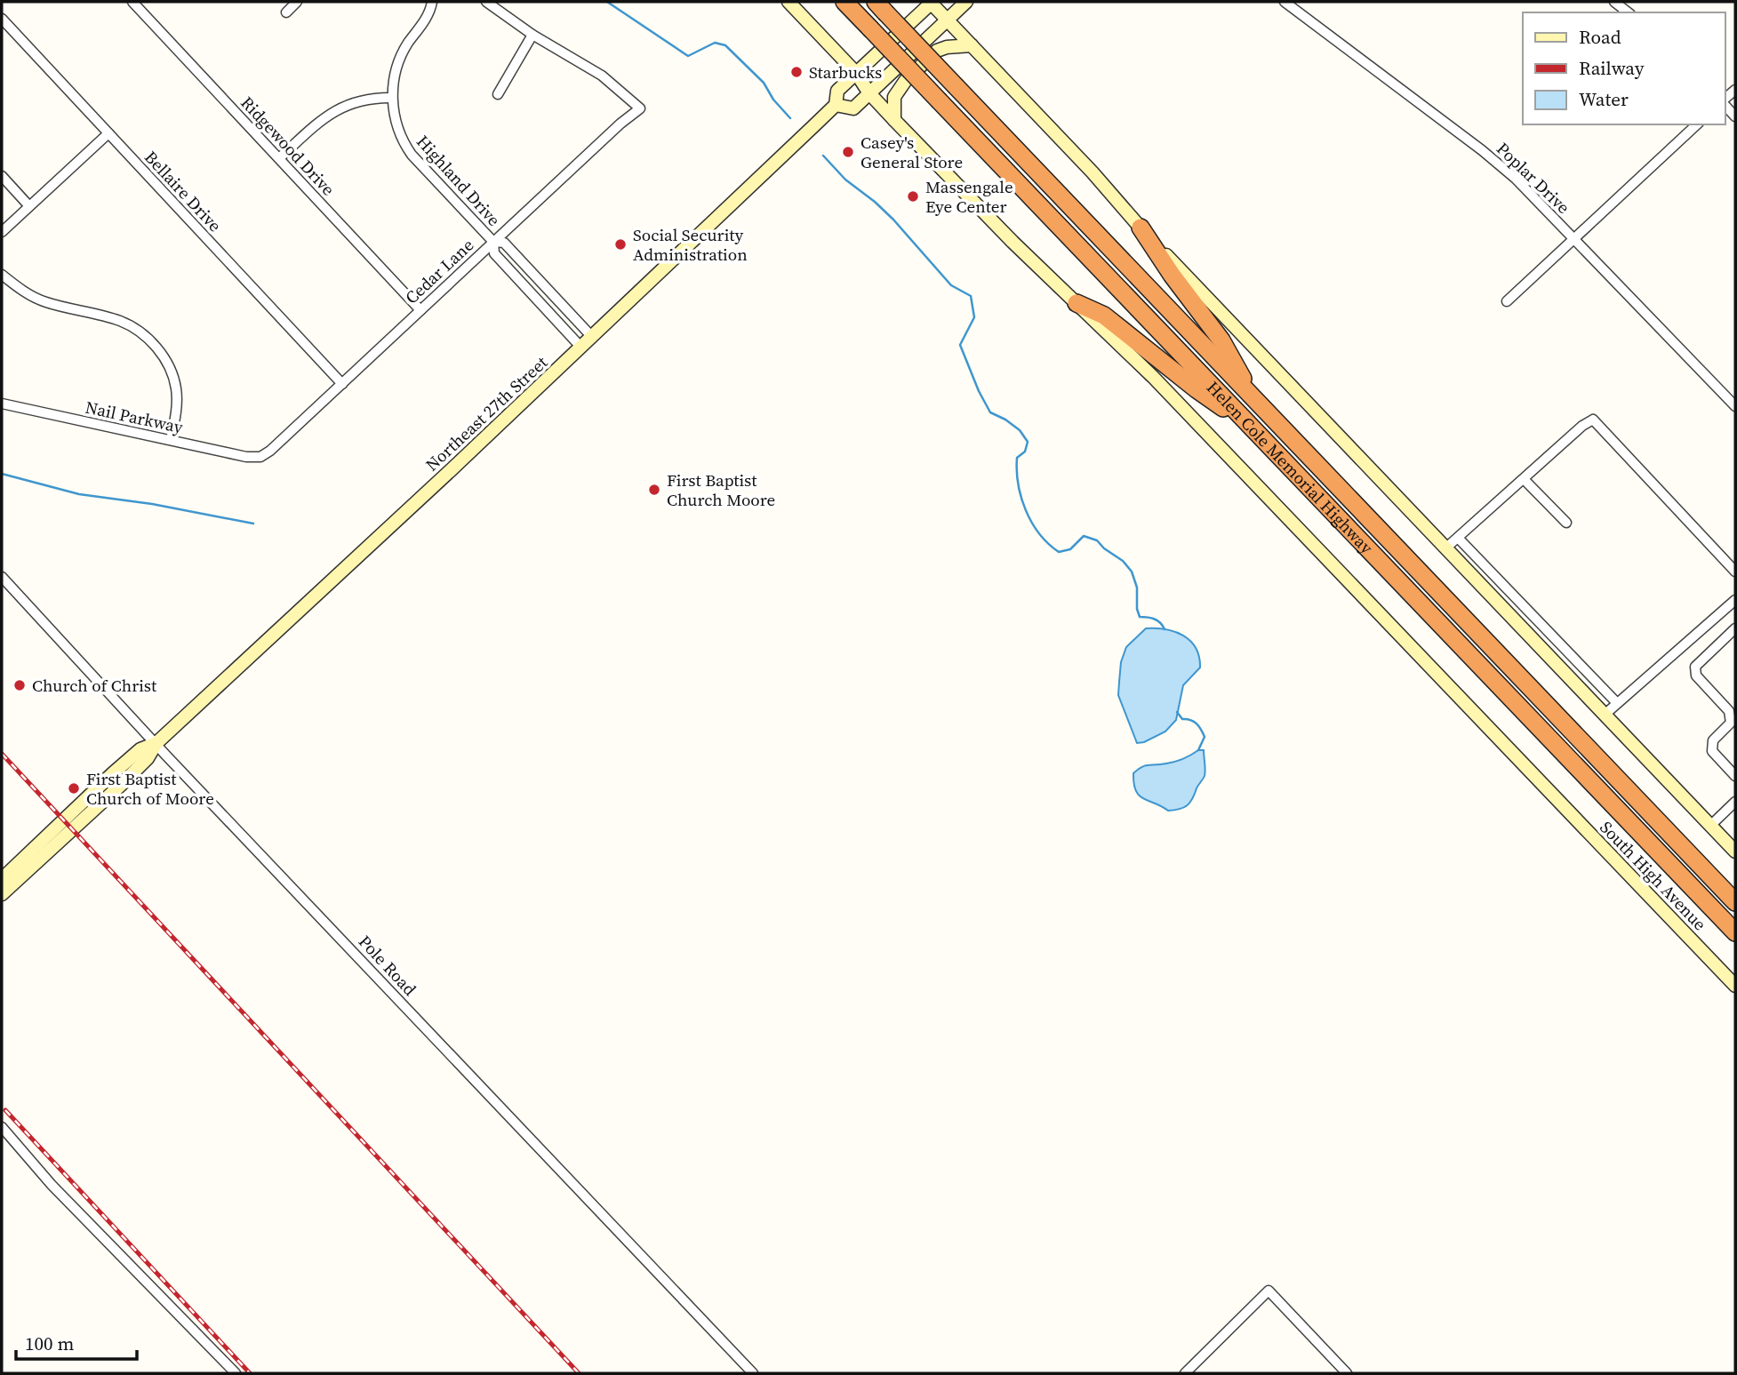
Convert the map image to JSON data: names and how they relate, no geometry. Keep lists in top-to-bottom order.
{
  "streets": {
    "highway": ["Helen Cole Memorial Highway"],
    "main road": ["Northeast 27th Street", "South High Avenue"],
    "street": [
      "Ridgewood Drive",
      "Poplar Drive",
      "Highland Drive",
      "Bellaire Drive",
      "Cedar Lane",
      "Nail Parkway",
      "Pole Road"
    ]
  },
  "crossings": [
    ["Ridgewood Drive", "Cedar Lane"],
    ["Highland Drive", "Cedar Lane"],
    ["Highland Drive", "Northeast 27th Street"],
    ["Bellaire Drive", "Cedar Lane"],
    ["Cedar Lane", "Nail Parkway"],
    ["Northeast 27th Street", "South High Avenue"],
    ["Northeast 27th Street", "Pole Road"]
  ],
  "places": [
    "Starbucks",
    "Casey's General Store",
    "Massengale Eye Center",
    "Social Security Administration",
    "First Baptist Church Moore",
    "Church of Christ",
    "First Baptist Church of Moore"
  ],
  "legend": ["Road", "Railway", "Water"],
  "scale_bar": "100 m"
}
